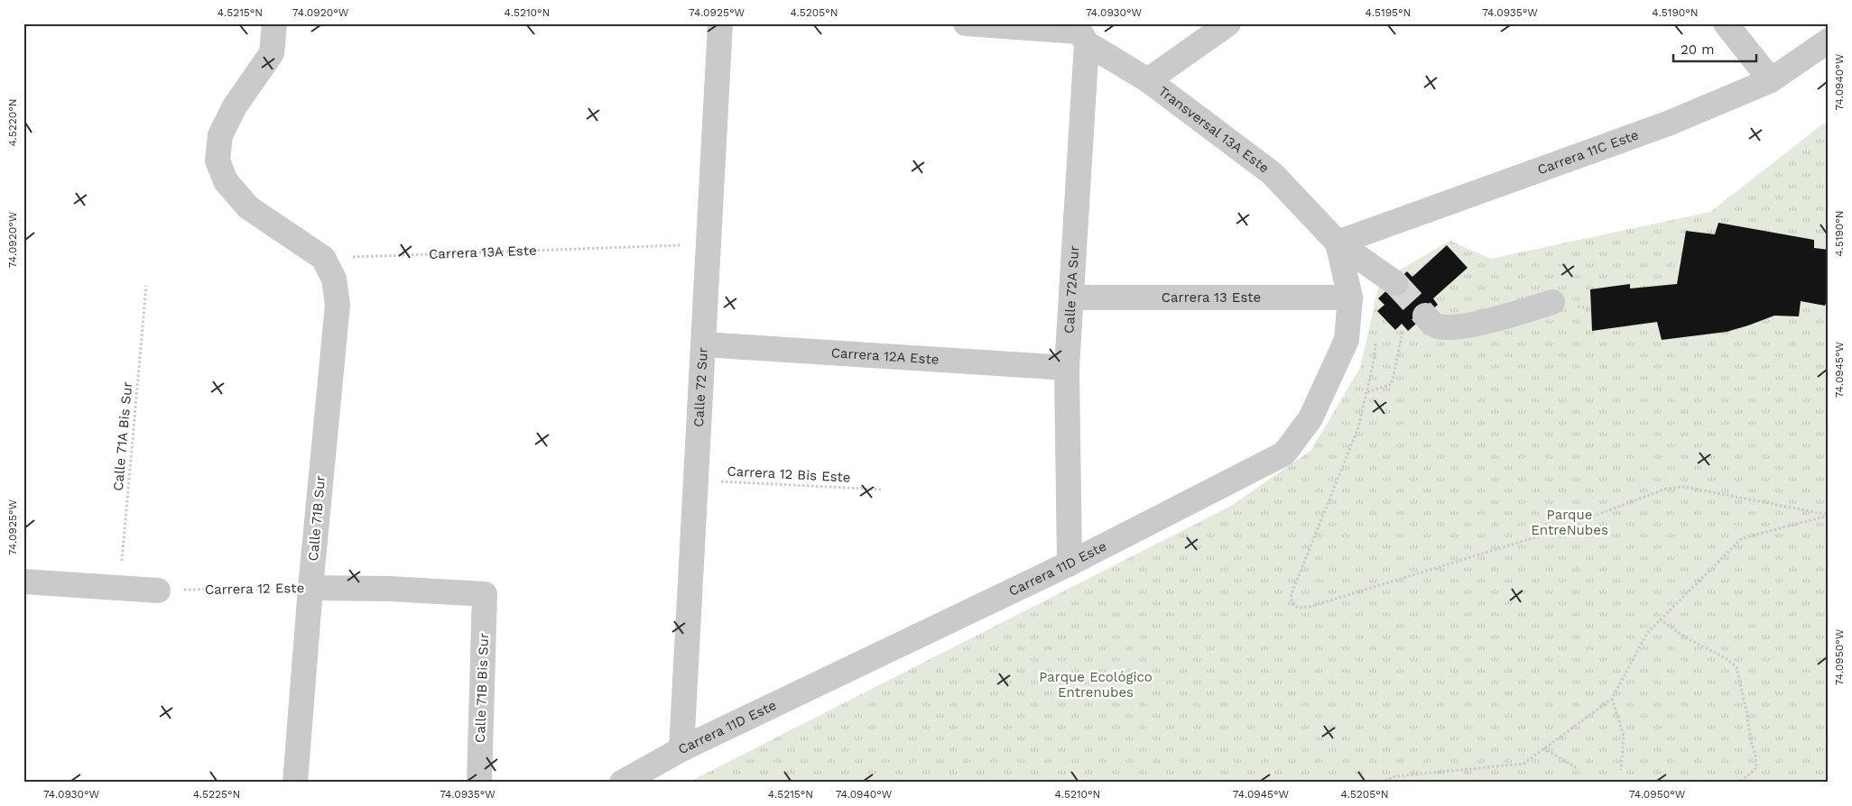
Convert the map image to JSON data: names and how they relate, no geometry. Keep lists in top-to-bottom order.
{
  "streets": {
    "street": [
      "Transversal 13A Este",
      "Carrera 11C Este",
      "Calle 72A Sur",
      "Carrera 13 Este",
      "Carrera 12A Este",
      "Calle 72 Sur",
      "Calle 71B Sur",
      "Carrera 11D Este",
      "Carrera 12 Este",
      "Calle 71B Bis Sur"
    ],
    "path": ["Carrera 13A Este", "Calle 71A Bis Sur", "Carrera 12 Bis Este"]
  },
  "crossings": [
    ["Transversal 13A Este", "Carrera 11C Este"],
    ["Transversal 13A Este", "Calle 72A Sur"],
    ["Transversal 13A Este", "Carrera 11D Este"],
    ["Carrera 11C Este", "Carrera 11D Este"],
    ["Carrera 13A Este", "Calle 72 Sur"],
    ["Carrera 13A Este", "Calle 71B Sur"],
    ["Calle 72A Sur", "Carrera 13 Este"],
    ["Calle 72A Sur", "Carrera 12A Este"],
    ["Calle 72A Sur", "Carrera 11D Este"],
    ["Carrera 13 Este", "Carrera 11D Este"],
    ["Carrera 12A Este", "Calle 72 Sur"],
    ["Calle 72 Sur", "Carrera 12 Bis Este"],
    ["Calle 72 Sur", "Carrera 11D Este"],
    ["Calle 71B Sur", "Carrera 12 Este"],
    ["Carrera 12 Este", "Calle 71B Bis Sur"]
  ],
  "parks": ["Parque EntreNubes", "Parque Ecológico Entrenubes"],
  "scale_bar": "20 m",
  "coordinates": [
    "4.5215°N",
    "74.0920°W",
    "4.5210°N",
    "74.0925°W",
    "4.5205°N",
    "74.0930°W",
    "4.5195°N",
    "74.0935°W",
    "4.5190°N",
    "74.0940°W",
    "4.5220°N",
    "74.0945°W",
    "74.0950°W",
    "4.5225°N"
  ]
}
